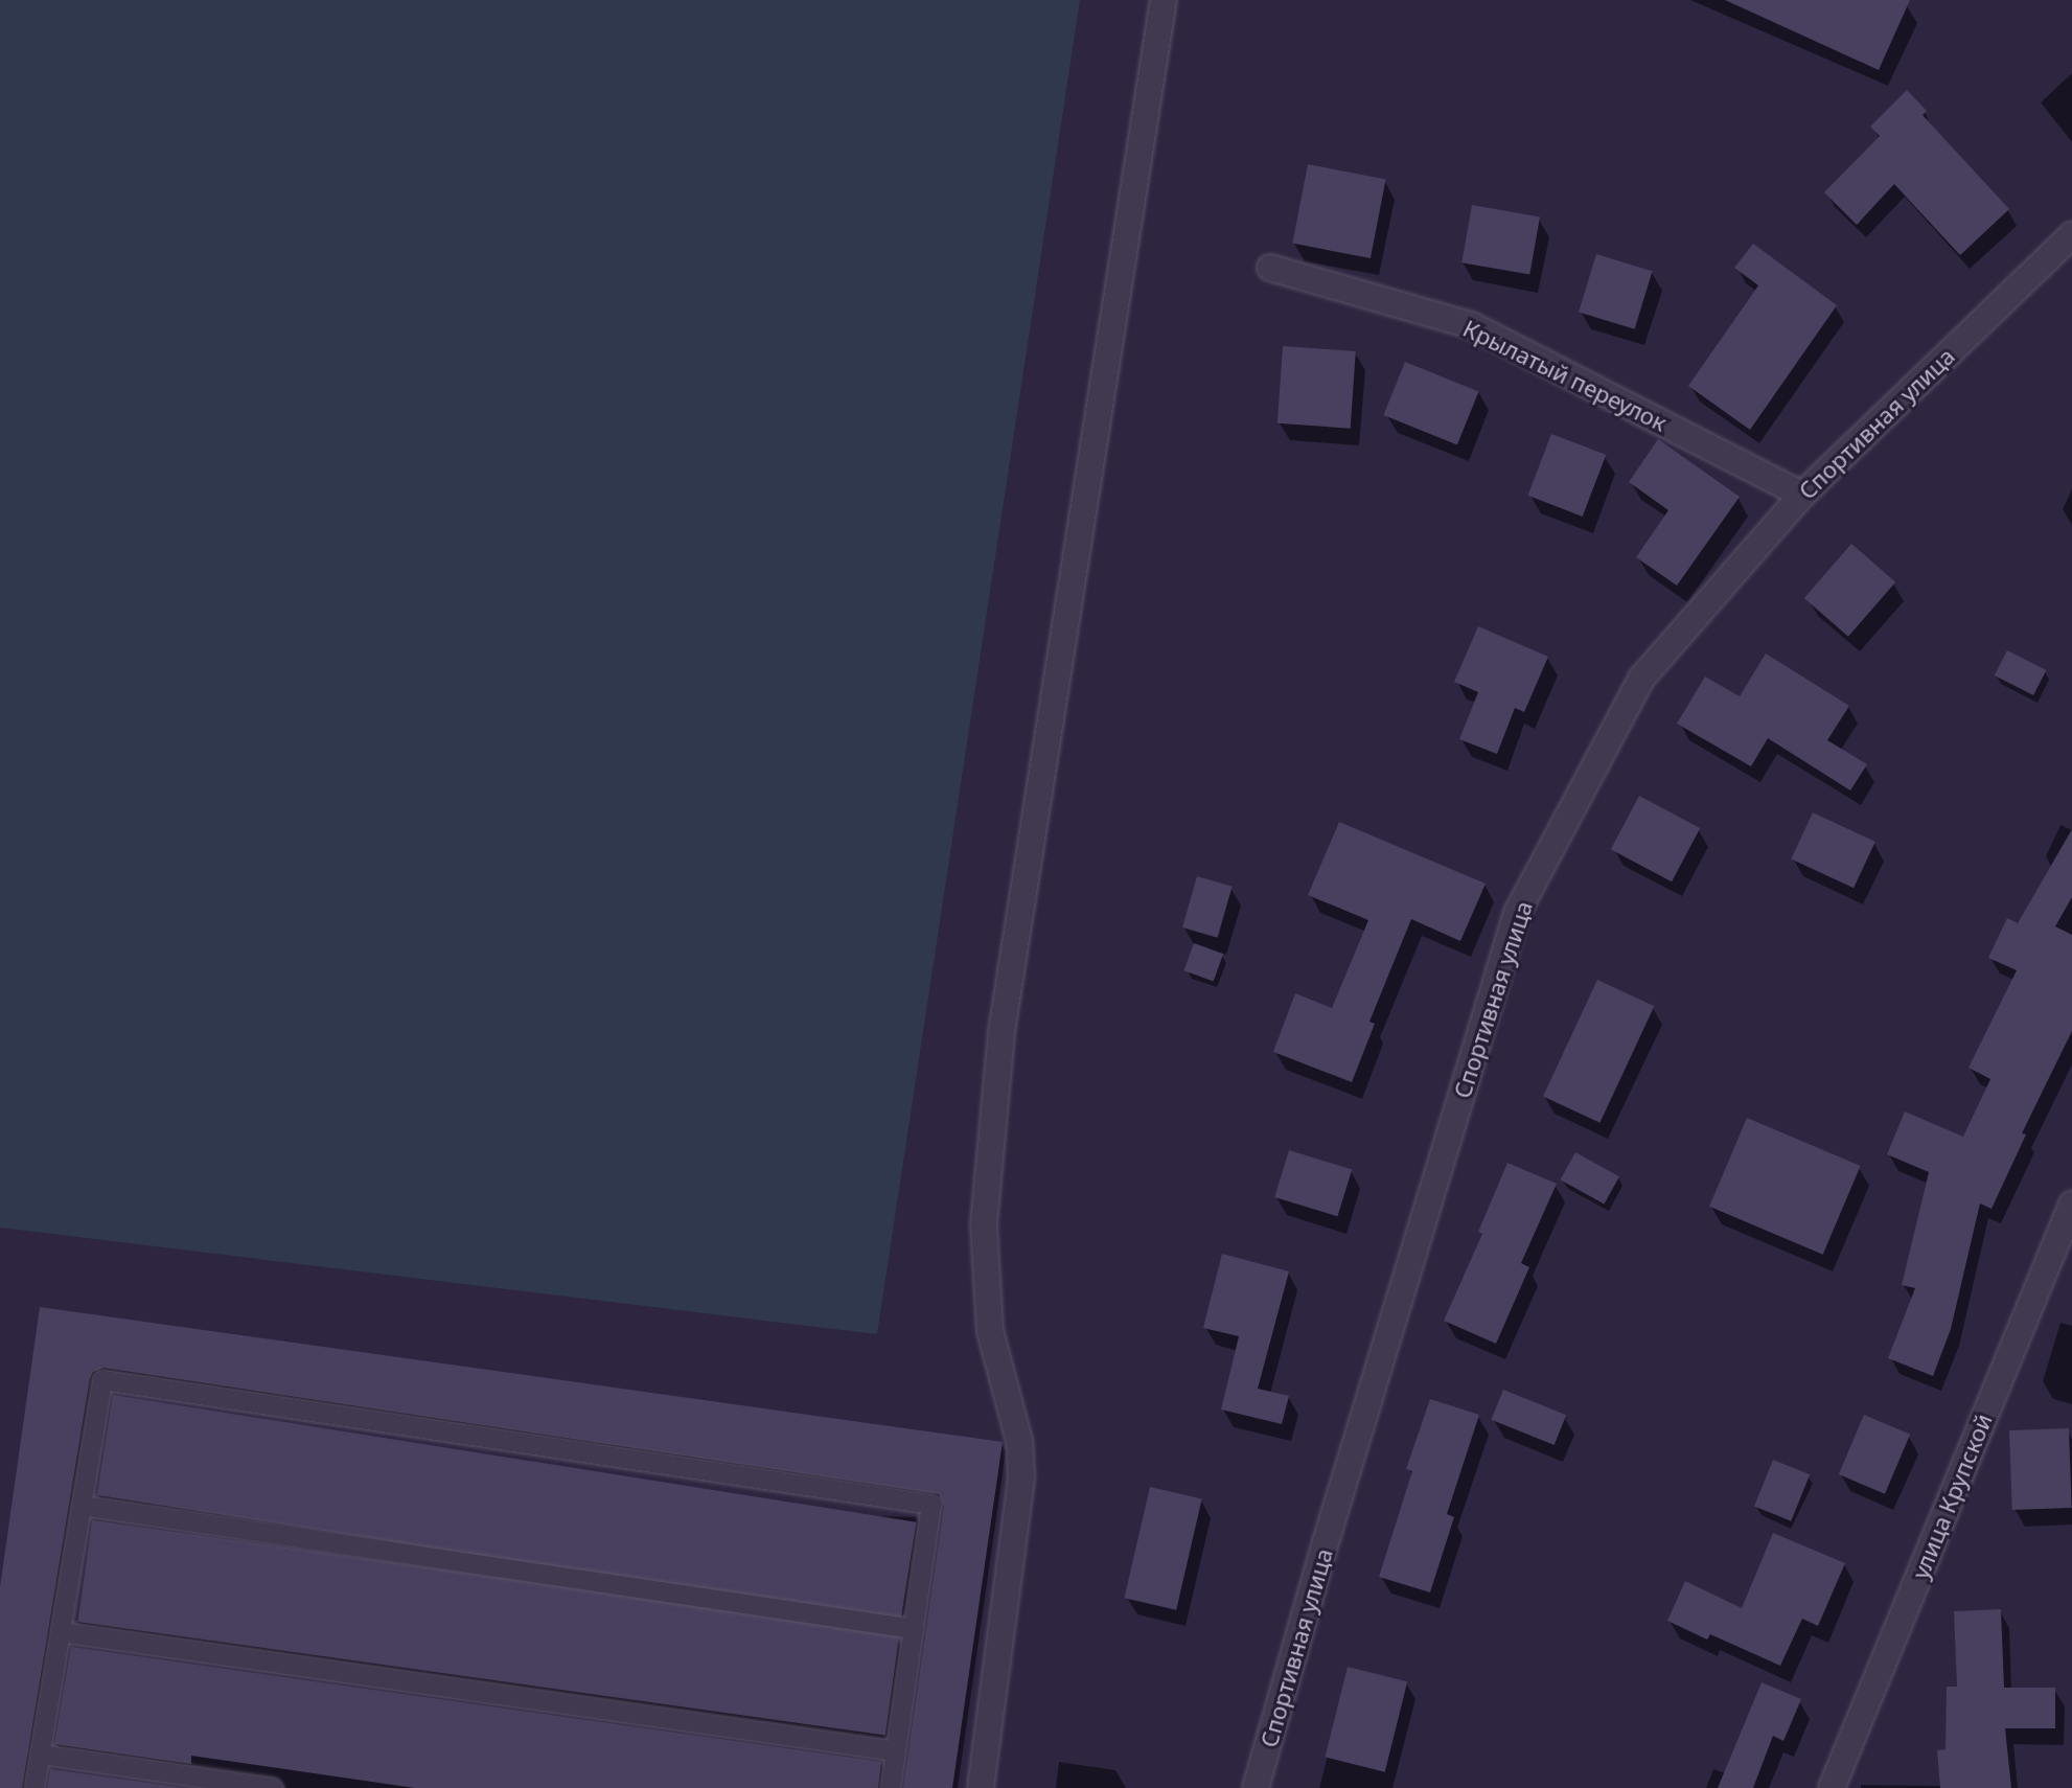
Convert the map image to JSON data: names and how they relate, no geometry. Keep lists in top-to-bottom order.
{
  "streets": {
    "street": ["Крылатый переулок", "Спортивная улица", "улица Крупской"]
  },
  "crossings": [
    ["Крылатый переулок", "Спортивная улица"]
  ]
}
